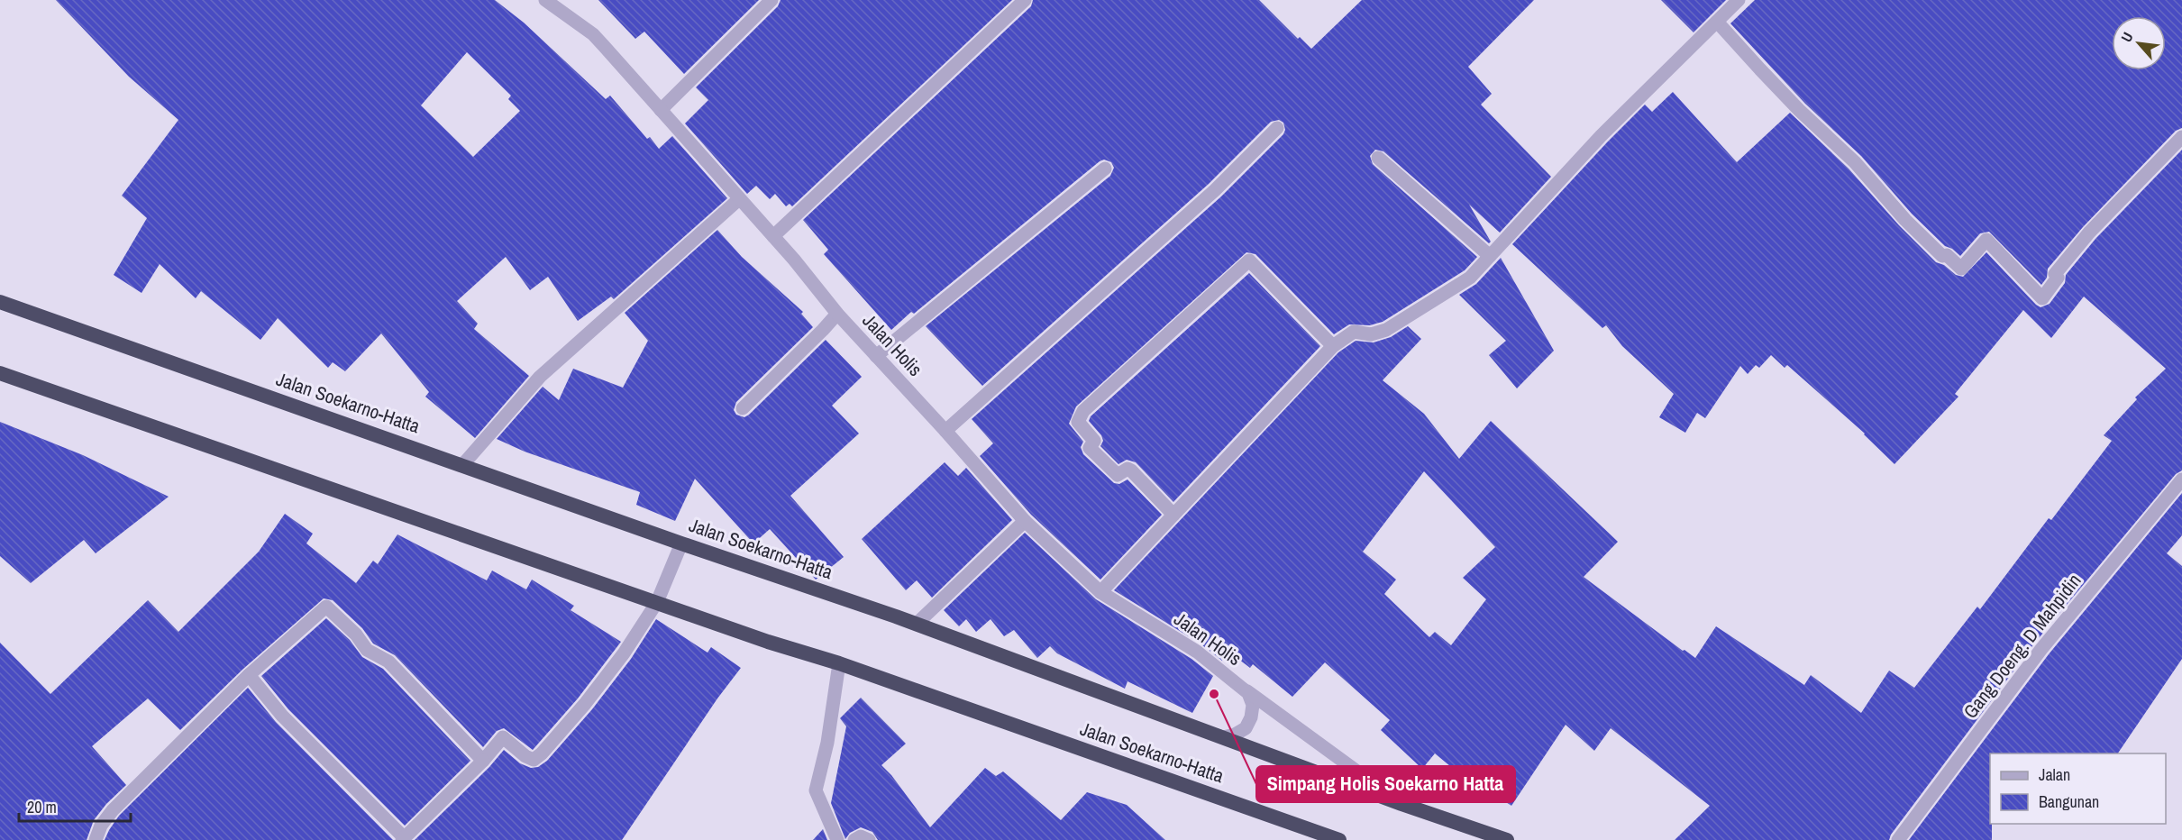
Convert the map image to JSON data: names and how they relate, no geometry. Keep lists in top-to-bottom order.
{
  "streets": {
    "highway": ["Jalan Soekarno-Hatta"],
    "street": ["Jalan Holis", "Gang Doeng. D Mahpidin"]
  },
  "crossings": [
    ["Jalan Holis", "Jalan Soekarno-Hatta"]
  ],
  "places": ["Simpang Holis Soekarno Hatta"],
  "legend": ["Jalan", "Bangunan"],
  "scale_bar": "20 m",
  "north": "top left"
}
